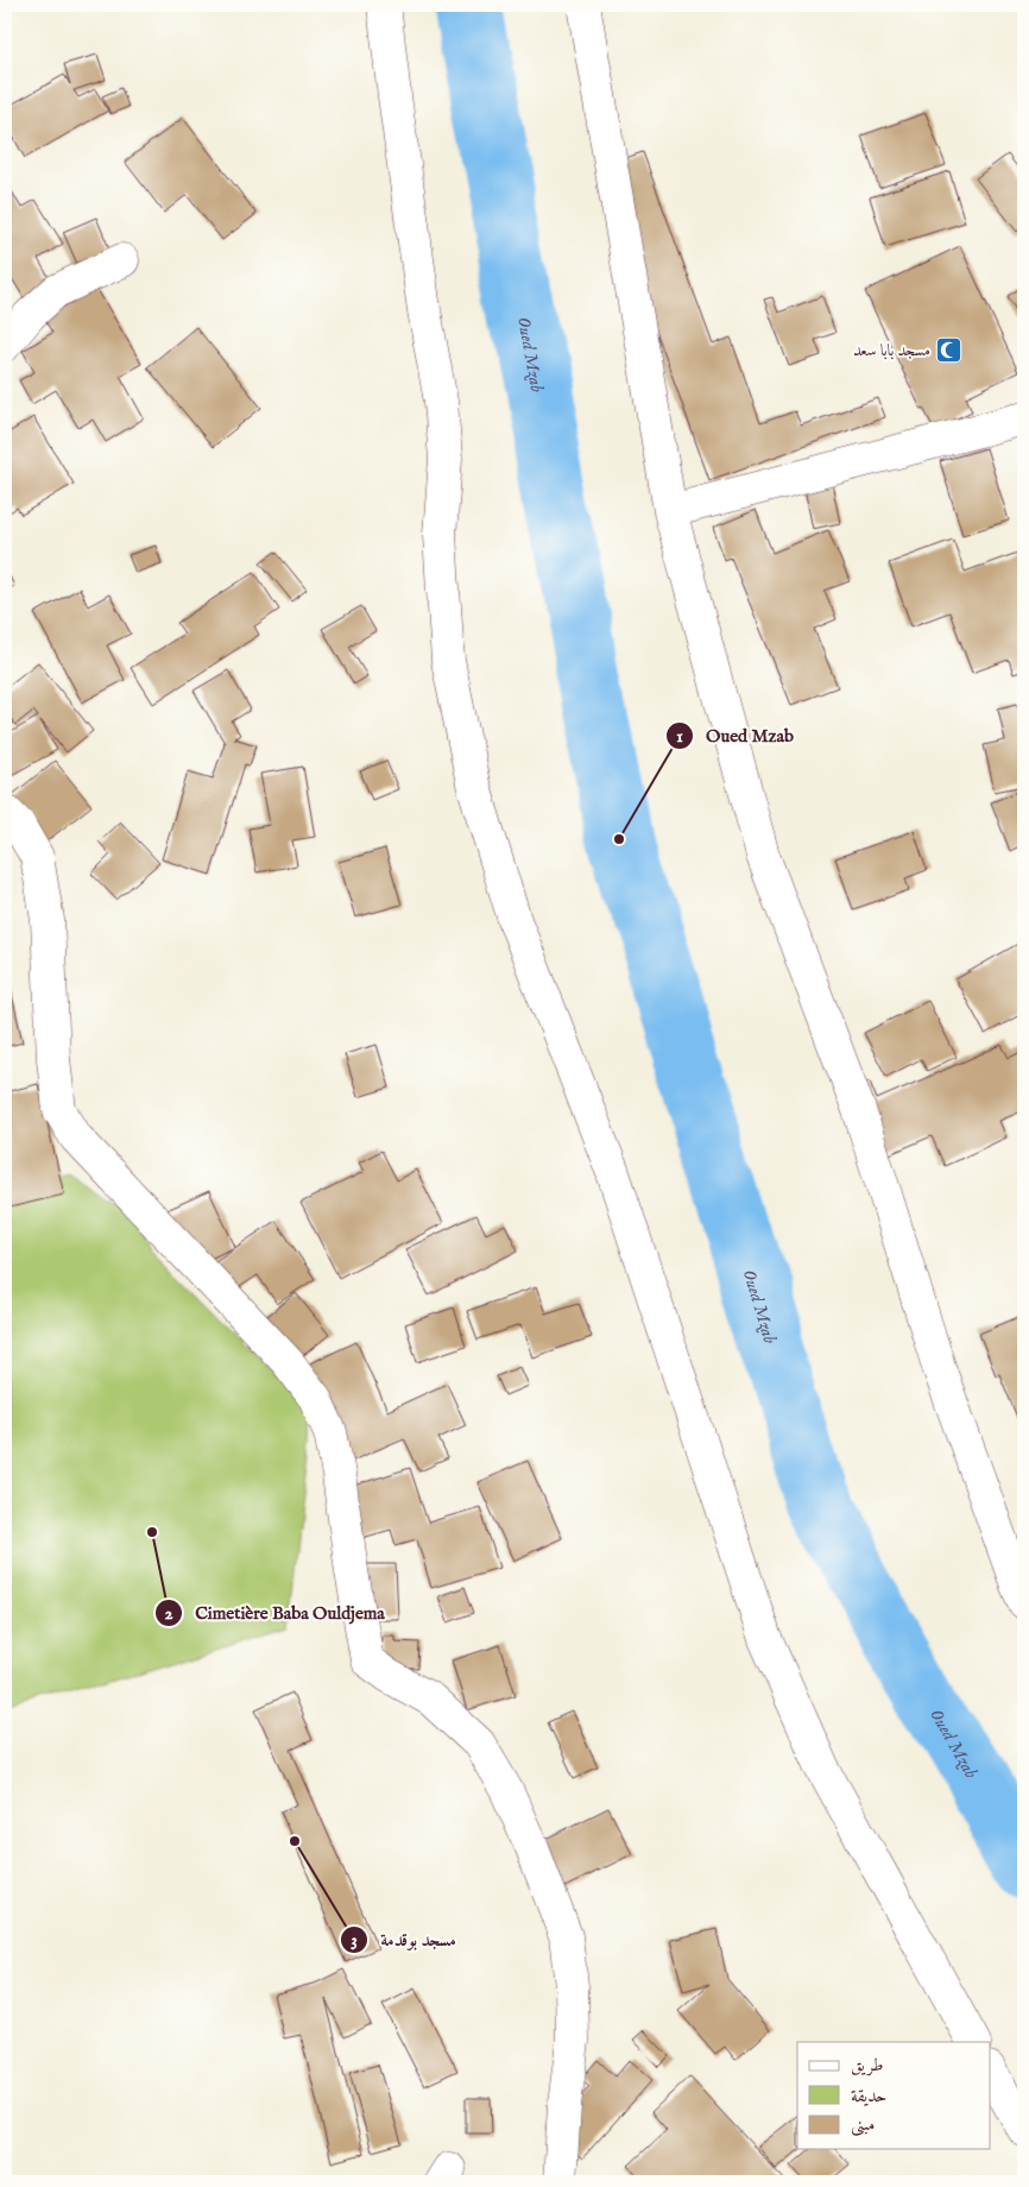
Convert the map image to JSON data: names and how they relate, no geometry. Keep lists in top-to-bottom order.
{
  "water": ["Oued Mzab"],
  "places": {
    "mosque": ["مسجد بابا سعد"],
    "other": ["Oued Mzab", "Cimetière Baba Ouldjema", "مسجد بوقدمة"]
  },
  "legend": ["طريق", "حديقة", "مبنى"]
}
